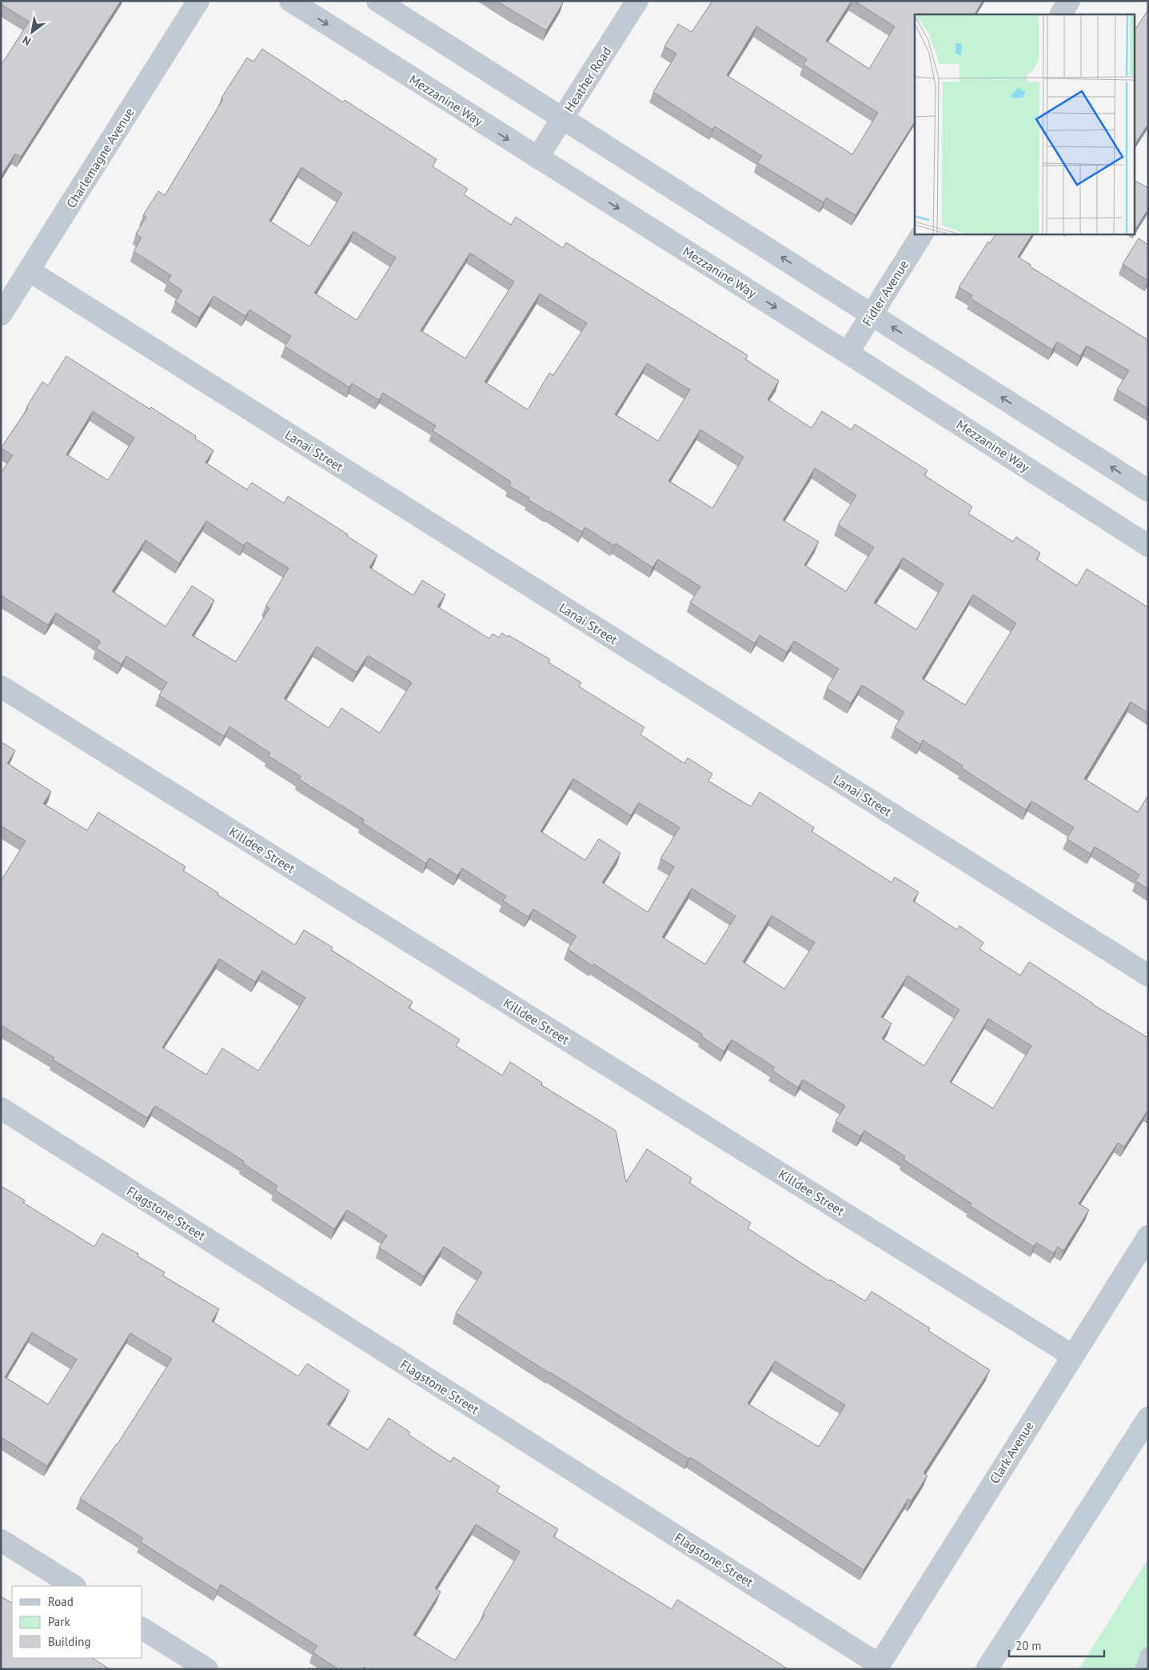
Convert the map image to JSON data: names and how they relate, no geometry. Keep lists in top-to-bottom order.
{
  "streets": {
    "street": [
      "Heather Road",
      "Mezzanine Way",
      "Charlemagne Avenue",
      "Fidler Avenue",
      "Lanai Street",
      "Killdee Street",
      "Flagstone Street",
      "Clark Avenue"
    ]
  },
  "crossings": [
    ["Heather Road", "Mezzanine Way"],
    ["Mezzanine Way", "Fidler Avenue"],
    ["Charlemagne Avenue", "Lanai Street"],
    ["Killdee Street", "Clark Avenue"],
    ["Flagstone Street", "Clark Avenue"]
  ],
  "legend": ["Road", "Park", "Building"],
  "scale_bar": "20 m",
  "north": "bottom left"
}
